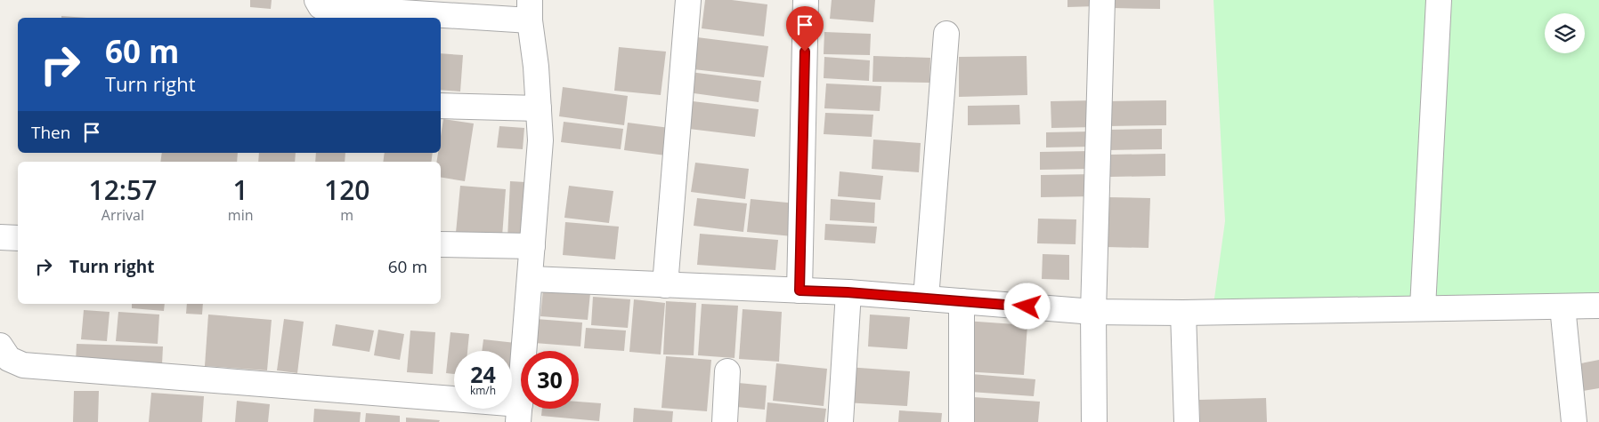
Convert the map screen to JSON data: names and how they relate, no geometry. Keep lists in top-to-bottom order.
{
  "page": {
    "turn": ["60 m", "Turn right"],
    "then": "Then",
    "eta": [
      "12:57",
      "Arrival",
      "1",
      "min",
      "120",
      "m"
    ],
    "list": [
      {
        "name": "Turn right",
        "value": "60 m"
      }
    ],
    "speed": "24 km/h",
    "limit": "30"
  }
}
